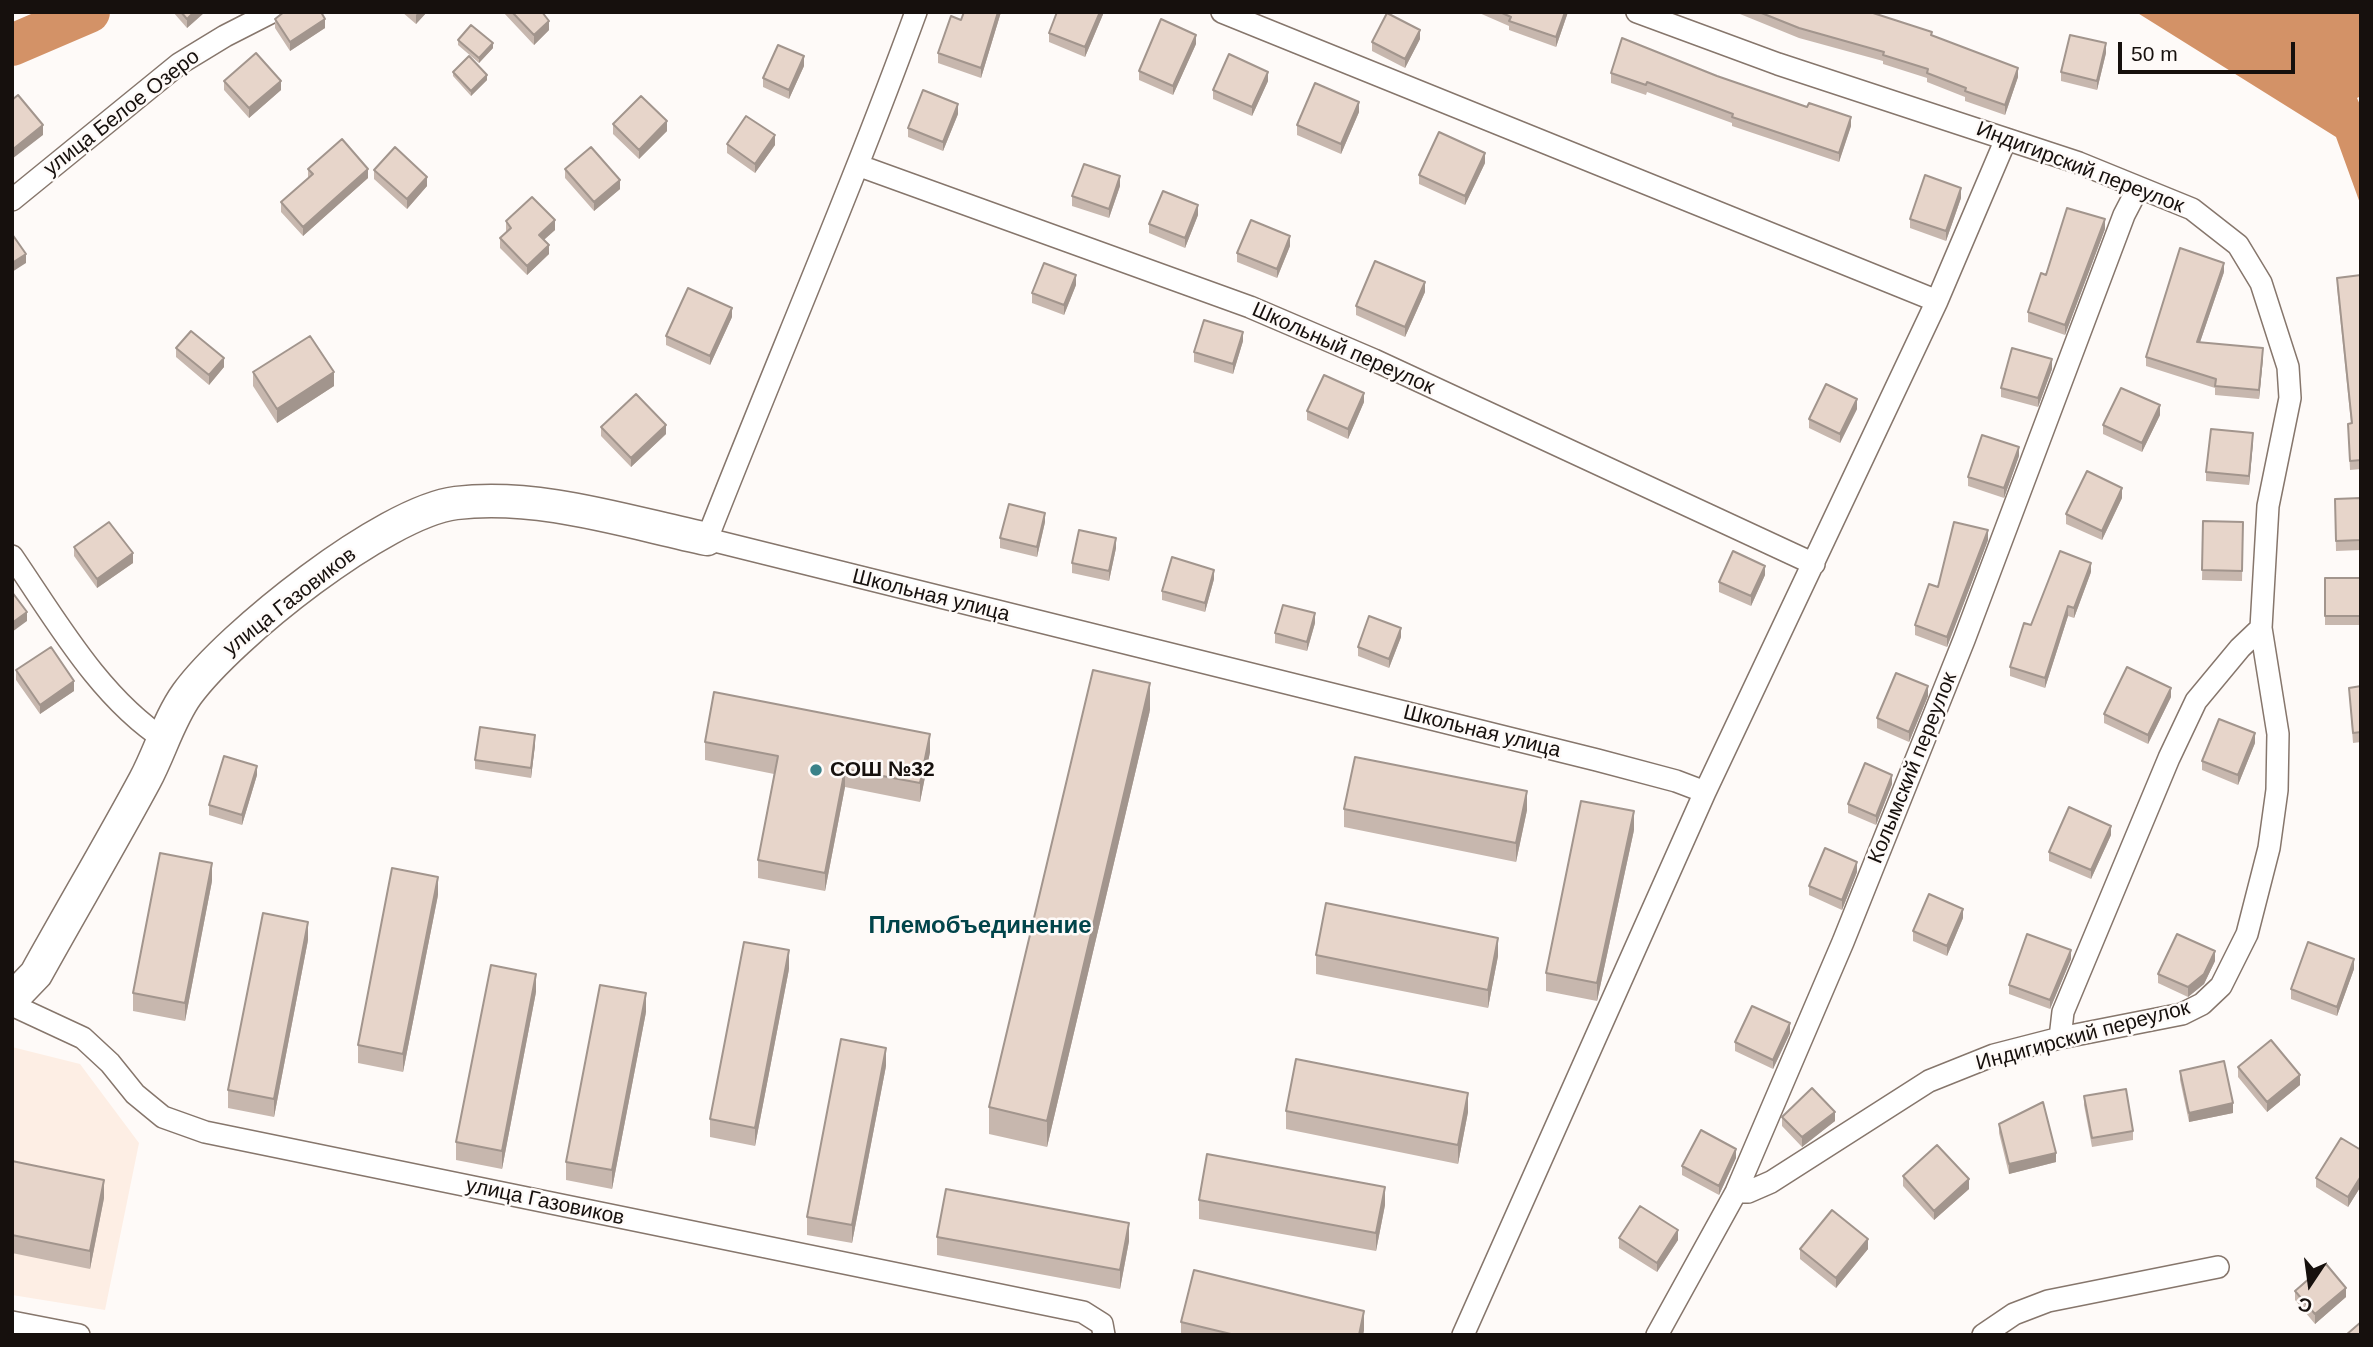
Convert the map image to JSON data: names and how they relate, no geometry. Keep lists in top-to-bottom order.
{
  "streets": {
    "street": [
      "улица Белое Озеро",
      "Индигирский переулок",
      "Школьный переулок",
      "Школьная улица",
      "улица Газовиков",
      "Колымский переулок"
    ]
  },
  "crossings": [
    ["Индигирский переулок", "Колымский переулок"],
    ["Школьная улица", "улица Газовиков"]
  ],
  "districts": ["Племобъединение"],
  "places": ["СОШ №32"],
  "scale_bar": "50 m",
  "north": "bottom"
}
